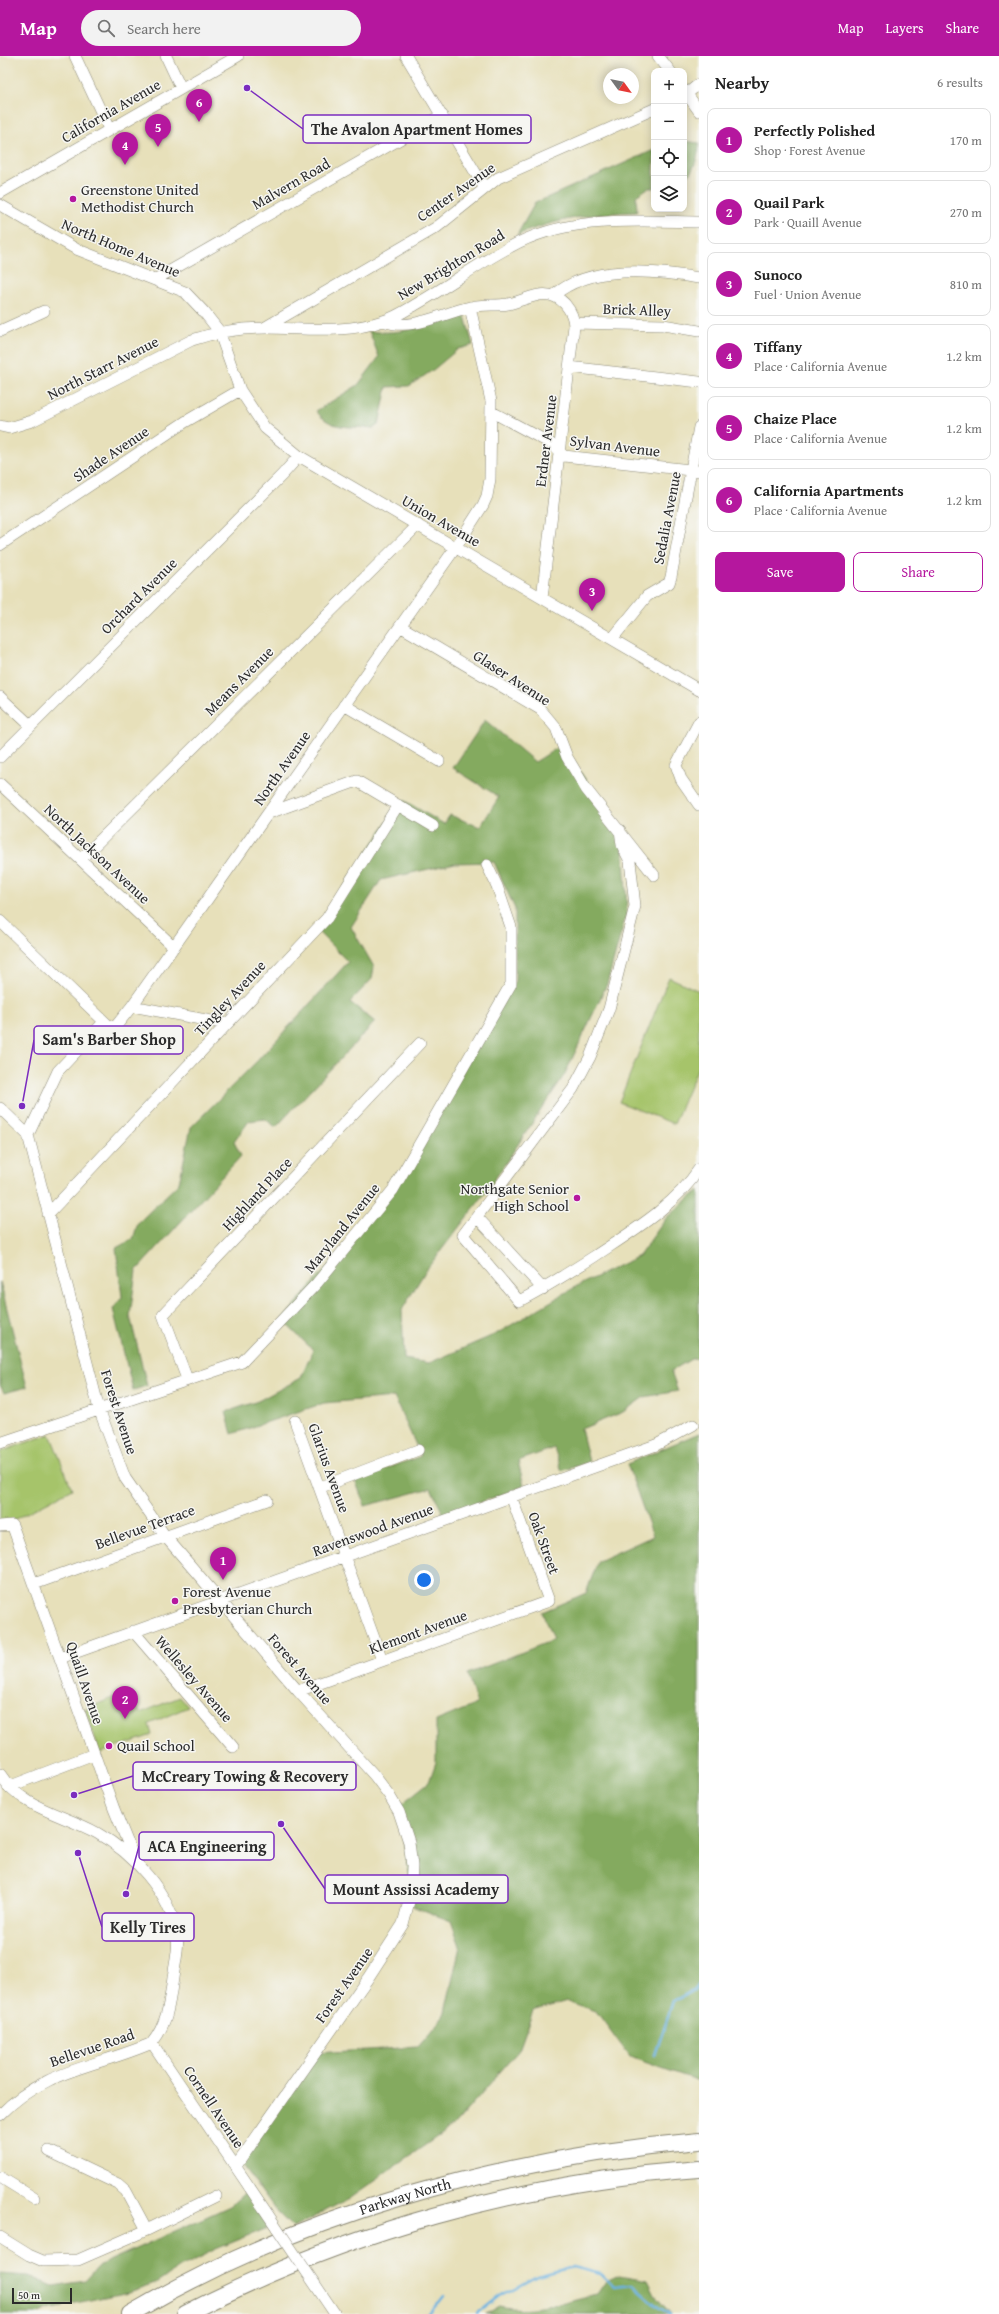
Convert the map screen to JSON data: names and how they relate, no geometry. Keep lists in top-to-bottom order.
{
  "streets": {
    "highway": ["Parkway North"],
    "street": [
      "California Avenue",
      "Malvern Road",
      "Center Avenue",
      "North Home Avenue",
      "New Brighton Road",
      "Brick Alley",
      "North Starr Avenue",
      "Erdner Avenue",
      "Sylvan Avenue",
      "Shade Avenue",
      "Sedalia Avenue",
      "Union Avenue",
      "Orchard Avenue",
      "Glaser Avenue",
      "Means Avenue",
      "North Avenue",
      "North Jackson Avenue",
      "Tingley Avenue",
      "Highland Place",
      "Maryland Avenue",
      "Forest Avenue",
      "Glarius Avenue",
      "Bellevue Terrace",
      "Ravenswood Avenue",
      "Oak Street",
      "Klemont Avenue",
      "Wellesley Avenue",
      "Quaill Avenue",
      "Bellevue Road",
      "Cornell Avenue"
    ]
  },
  "crossings": [
    ["Malvern Road", "North Home Avenue"],
    ["Center Avenue", "New Brighton Road"],
    ["North Home Avenue", "New Brighton Road"],
    ["North Home Avenue", "North Starr Avenue"],
    ["North Home Avenue", "Union Avenue"],
    ["New Brighton Road", "North Starr Avenue"],
    ["New Brighton Road", "Union Avenue"],
    ["Brick Alley", "Erdner Avenue"],
    ["North Starr Avenue", "Union Avenue"],
    ["Erdner Avenue", "Sylvan Avenue"],
    ["Erdner Avenue", "Union Avenue"],
    ["Sylvan Avenue", "Sedalia Avenue"],
    ["Sylvan Avenue", "North Avenue"],
    ["Shade Avenue", "Union Avenue"],
    ["Sedalia Avenue", "Union Avenue"],
    ["Union Avenue", "Orchard Avenue"],
    ["Union Avenue", "Means Avenue"],
    ["Union Avenue", "North Avenue"],
    ["Glaser Avenue", "North Avenue"],
    ["Means Avenue", "North Jackson Avenue"],
    ["North Avenue", "North Jackson Avenue"],
    ["Tingley Avenue", "Forest Avenue"],
    ["Highland Place", "Maryland Avenue"],
    ["Maryland Avenue", "Forest Avenue"],
    ["Forest Avenue", "Bellevue Terrace"],
    ["Forest Avenue", "Ravenswood Avenue"],
    ["Forest Avenue", "Klemont Avenue"],
    ["Forest Avenue", "Cornell Avenue"],
    ["Glarius Avenue", "Ravenswood Avenue"],
    ["Glarius Avenue", "Klemont Avenue"],
    ["Bellevue Terrace", "Quaill Avenue"],
    ["Ravenswood Avenue", "Oak Street"],
    ["Ravenswood Avenue", "Wellesley Avenue"],
    ["Ravenswood Avenue", "Quaill Avenue"],
    ["Oak Street", "Klemont Avenue"],
    ["Quaill Avenue", "Bellevue Road"],
    ["Bellevue Road", "Cornell Avenue"]
  ],
  "places": [
    "The Avalon Apartment Homes",
    "Greenstone United Methodist Church",
    "Sam's Barber Shop",
    "Northgate Senior High School",
    "Forest Avenue Presbyterian Church",
    "Quail School",
    "McCreary Towing & Recovery",
    "Mount Assissi Academy",
    "Kelly Tires",
    "ACA Engineering"
  ],
  "scale_bar": "50 m",
  "north": "bottom right",
  "page": {
    "header": "Map",
    "search": "Search here",
    "nav": ["Map", "Layers", "Share"],
    "heading": ["Nearby", "6 results"],
    "map_buttons": ["+", "−"],
    "pins": [
      "6",
      "5",
      "4",
      "3",
      "1",
      "2"
    ],
    "list": [
      {
        "mark": "1",
        "name": "Perfectly Polished",
        "note": "Shop · Forest Avenue",
        "value": "170 m"
      },
      {
        "mark": "2",
        "name": "Quail Park",
        "note": "Park · Quaill Avenue",
        "value": "270 m"
      },
      {
        "mark": "3",
        "name": "Sunoco",
        "note": "Fuel · Union Avenue",
        "value": "810 m"
      },
      {
        "mark": "4",
        "name": "Tiffany",
        "note": "Place · California Avenue",
        "value": "1.2 km"
      },
      {
        "mark": "5",
        "name": "Chaize Place",
        "note": "Place · California Avenue",
        "value": "1.2 km"
      },
      {
        "mark": "6",
        "name": "California Apartments",
        "note": "Place · California Avenue",
        "value": "1.2 km"
      }
    ],
    "buttons": ["Save", "Share"],
    "scale": "50 m"
  }
}
